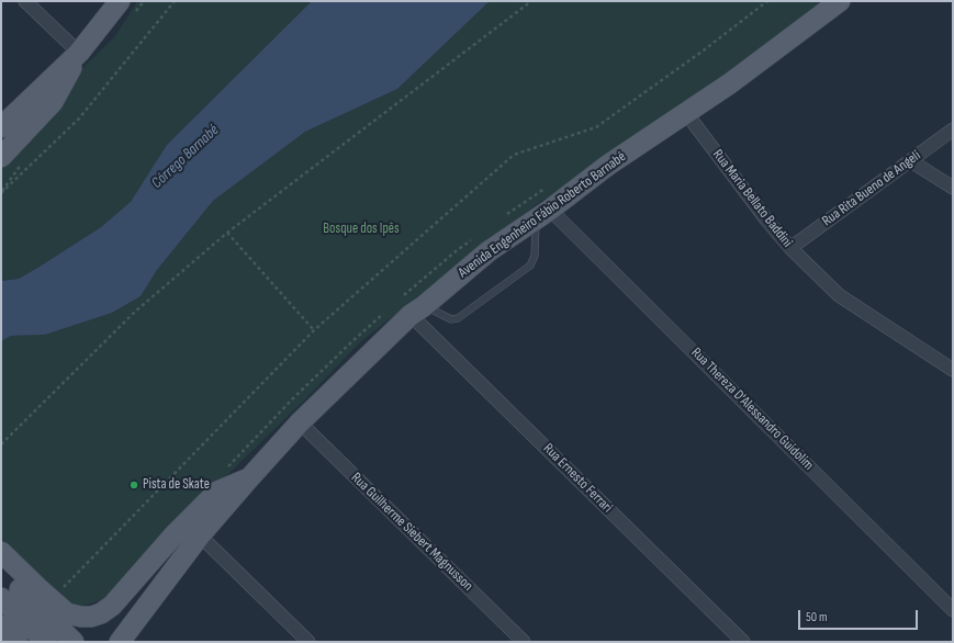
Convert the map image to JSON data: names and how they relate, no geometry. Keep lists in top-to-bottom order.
{
  "streets": {
    "main road": ["Avenida Engenheiro Fábio Roberto Barnabé"],
    "street": [
      "Rua Rita Bueno de Angeli",
      "Rua Maria Bellato Baddini",
      "Rua Thereza D'Alessandro Guidolim",
      "Rua Ernesto Ferrari",
      "Rua Guilherme Siebert Magnusson"
    ]
  },
  "crossings": [
    ["Rua Rita Bueno de Angeli", "Rua Maria Bellato Baddini"],
    ["Rua Maria Bellato Baddini", "Avenida Engenheiro Fábio Roberto Barnabé"],
    ["Avenida Engenheiro Fábio Roberto Barnabé", "Rua Thereza D'Alessandro Guidolim"],
    ["Avenida Engenheiro Fábio Roberto Barnabé", "Rua Ernesto Ferrari"],
    ["Avenida Engenheiro Fábio Roberto Barnabé", "Rua Guilherme Siebert Magnusson"]
  ],
  "water": ["Córrego Barnabé"],
  "parks": ["Bosque dos Ipês"],
  "places": ["Pista de Skate"],
  "scale_bar": "50 m"
}
